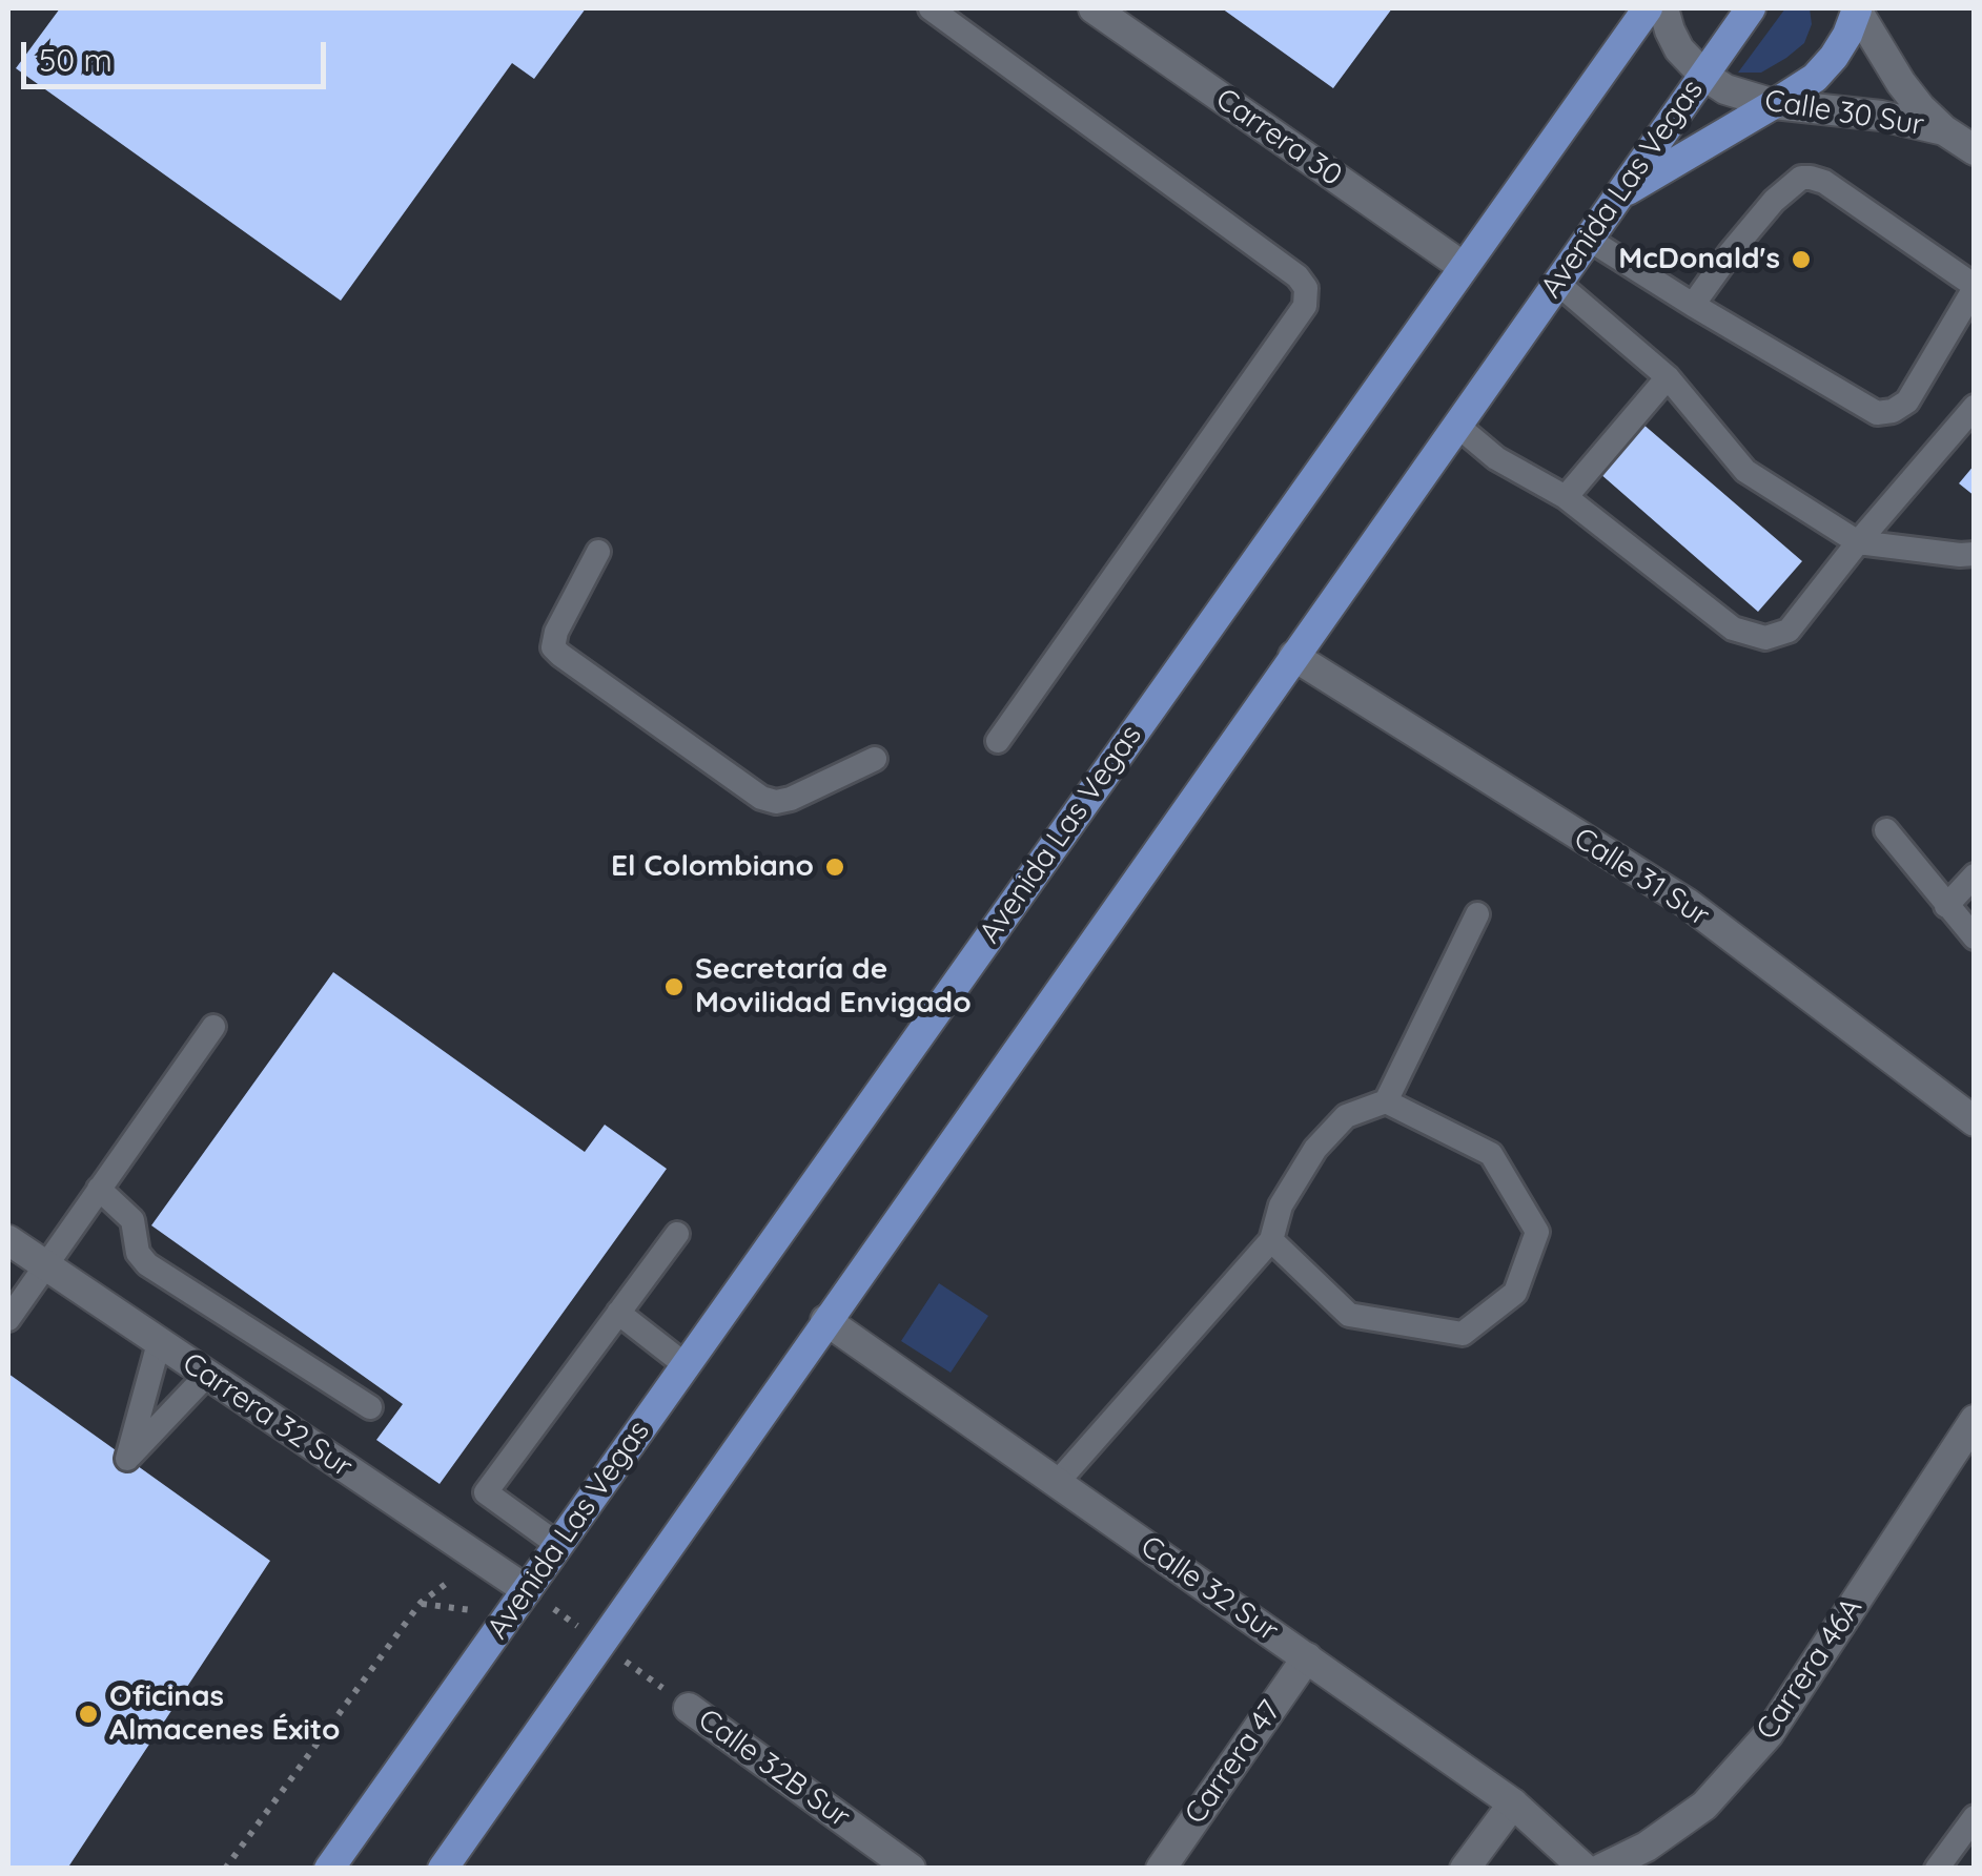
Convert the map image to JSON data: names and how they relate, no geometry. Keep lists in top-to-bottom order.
{
  "streets": {
    "main road": ["Avenida Las Vegas"],
    "street": [
      "Calle 30 Sur",
      "Carrera 30",
      "Calle 31 Sur",
      "Carrera 32 Sur",
      "Calle 32 Sur",
      "Carrera 46A",
      "Carrera 47",
      "Calle 32B Sur"
    ]
  },
  "crossings": [
    ["Calle 30 Sur", "Avenida Las Vegas"],
    ["Carrera 30", "Avenida Las Vegas"],
    ["Avenida Las Vegas", "Calle 31 Sur"],
    ["Avenida Las Vegas", "Carrera 32 Sur"],
    ["Avenida Las Vegas", "Calle 32 Sur"],
    ["Calle 32 Sur", "Carrera 47"]
  ],
  "places": [
    "McDonald's",
    "El Colombiano",
    "Secretaría de Movilidad Envigado",
    "Oficinas Almacenes Éxito"
  ],
  "scale_bar": "50 m"
}
